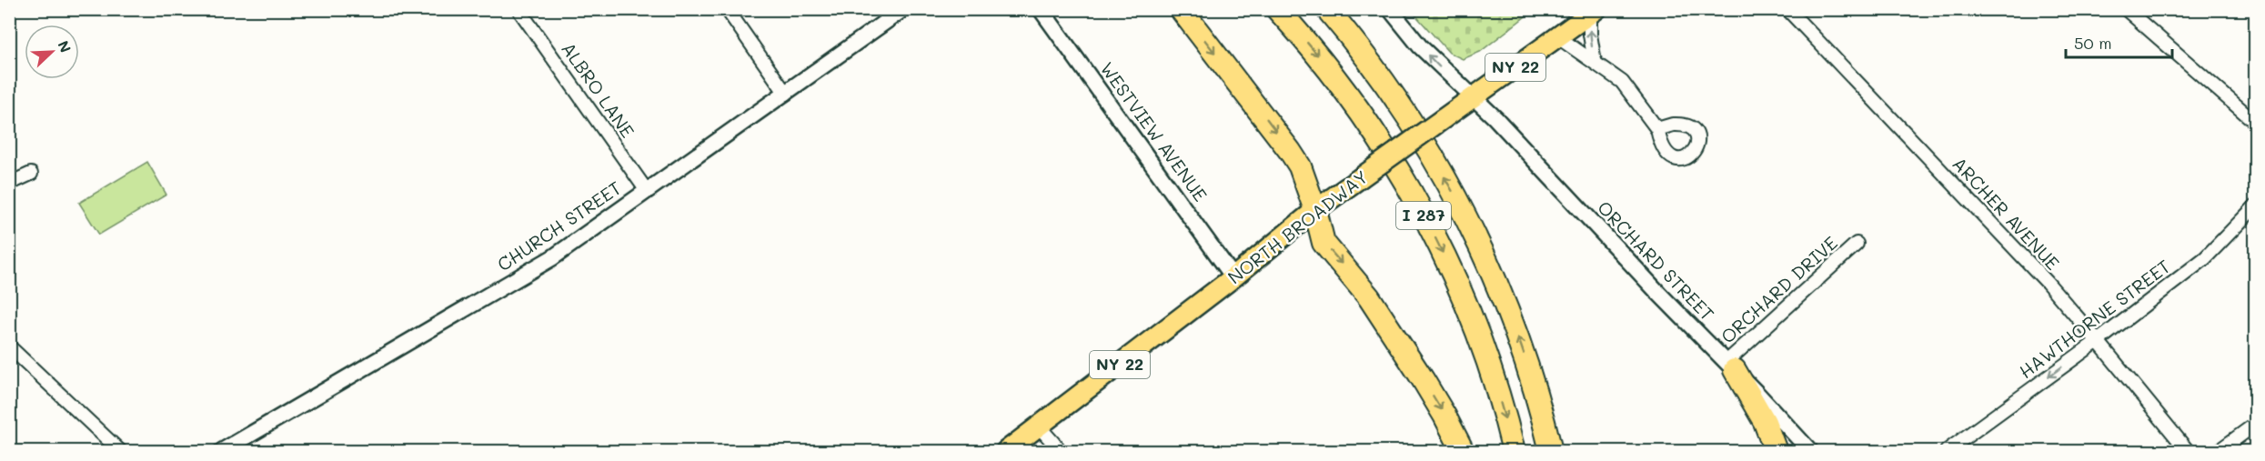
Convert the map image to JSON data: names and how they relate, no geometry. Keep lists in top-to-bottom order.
{
  "streets": {
    "highway": ["I 287"],
    "main road": ["NY 22", "NORTH BROADWAY"],
    "street": [
      "ALBRO LANE",
      "WESTVIEW AVENUE",
      "ARCHER AVENUE",
      "CHURCH STREET",
      "ORCHARD STREET",
      "ORCHARD DRIVE",
      "HAWTHORNE STREET"
    ]
  },
  "crossings": [
    ["ALBRO LANE", "CHURCH STREET"],
    ["WESTVIEW AVENUE", "NORTH BROADWAY"],
    ["ARCHER AVENUE", "HAWTHORNE STREET"],
    ["NORTH BROADWAY", "ORCHARD STREET"],
    ["ORCHARD STREET", "ORCHARD DRIVE"]
  ],
  "one_way": ["HAWTHORNE STREET"],
  "scale_bar": "50 m",
  "north": "top right"
}
